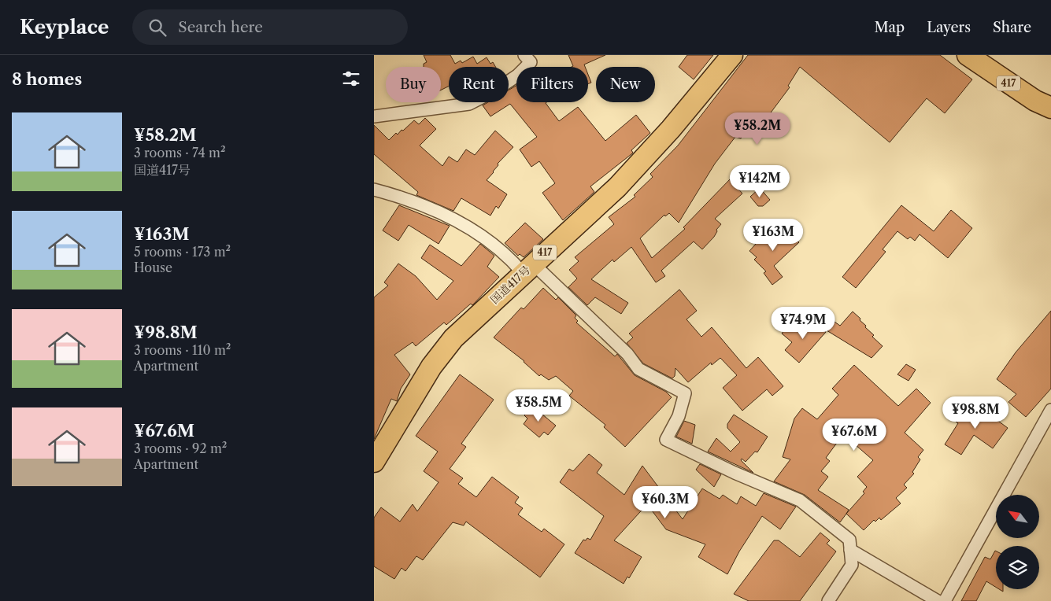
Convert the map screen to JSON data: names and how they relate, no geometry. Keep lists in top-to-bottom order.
{
  "streets": {
    "highway": ["417", "国道417号"]
  },
  "north": "top left",
  "page": {
    "header": "Keyplace",
    "search": "Search here",
    "nav": ["Map", "Layers", "Share"],
    "heading": "8 homes",
    "chip": [
      "Buy",
      "Rent",
      "Filters",
      "New"
    ],
    "list": [
      {
        "name": "¥58.2M",
        "note": "3 rooms · 74 m² · 国道417号"
      },
      {
        "name": "¥163M",
        "note": "5 rooms · 173 m² · House"
      },
      {
        "name": "¥98.8M",
        "note": "3 rooms · 110 m² · Apartment"
      },
      {
        "name": "¥67.6M",
        "note": "3 rooms · 92 m² · Apartment"
      }
    ],
    "price": [
      "¥58.2M",
      "¥142M",
      "¥163M",
      "¥74.9M",
      "¥58.5M",
      "¥98.8M",
      "¥67.6M",
      "¥60.3M"
    ]
  }
}
